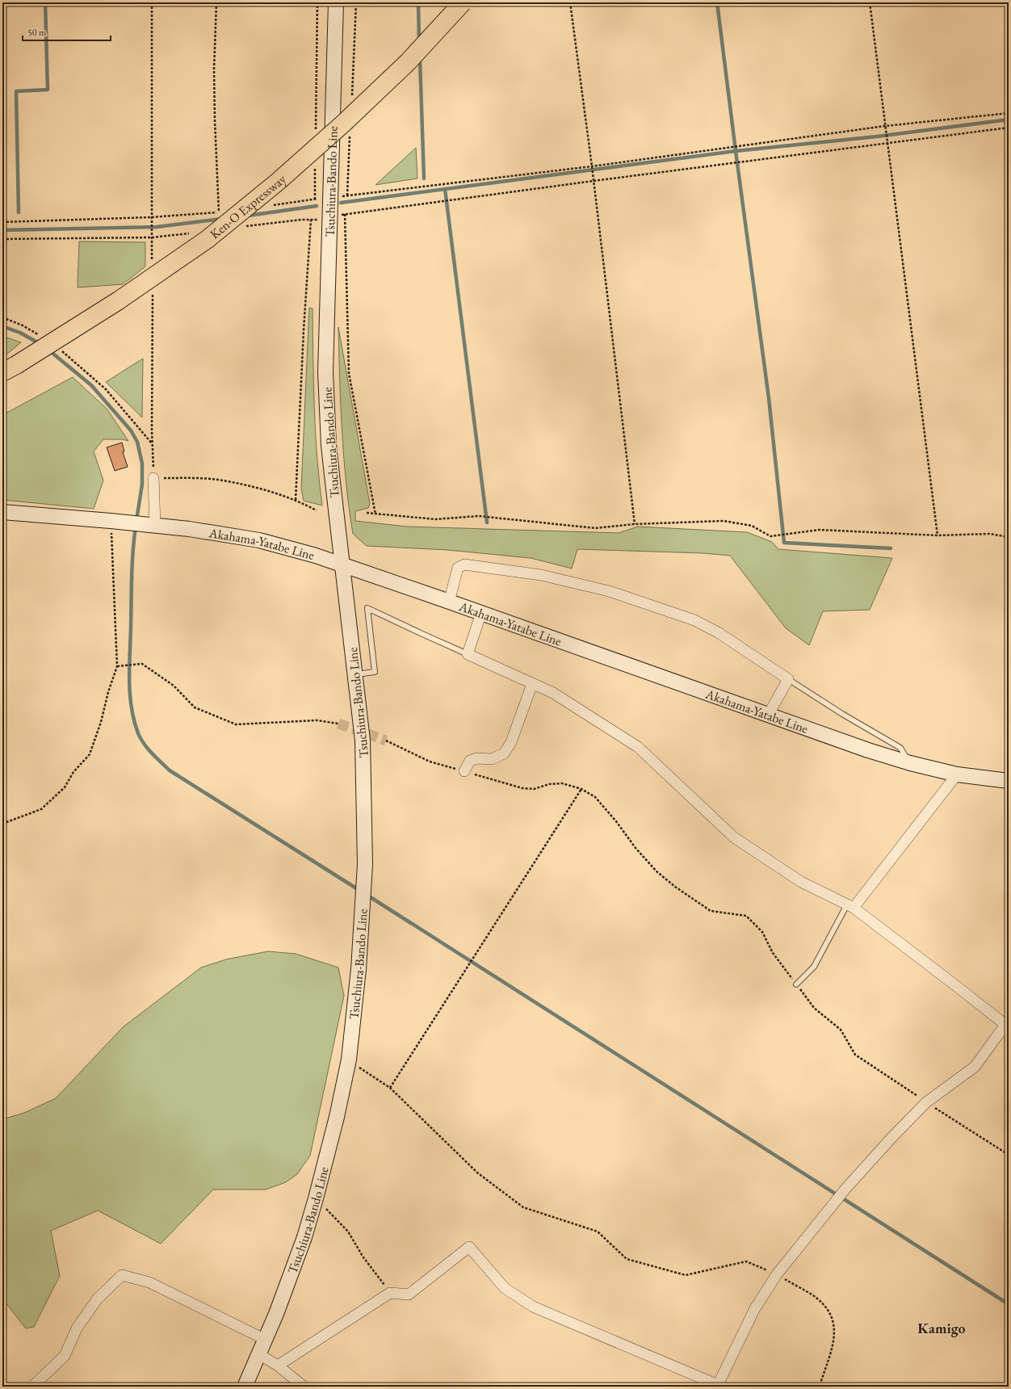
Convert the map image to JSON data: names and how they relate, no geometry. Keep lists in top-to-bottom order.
{
  "streets": {
    "highway": ["Ken-O Expressway"],
    "main road": ["Tsuchiura-Bando Line", "Akahama-Yatabe Line"]
  },
  "crossings": [
    ["Tsuchiura-Bando Line", "Akahama-Yatabe Line"]
  ],
  "districts": ["Kamigo"],
  "scale_bar": "50 m"
}
